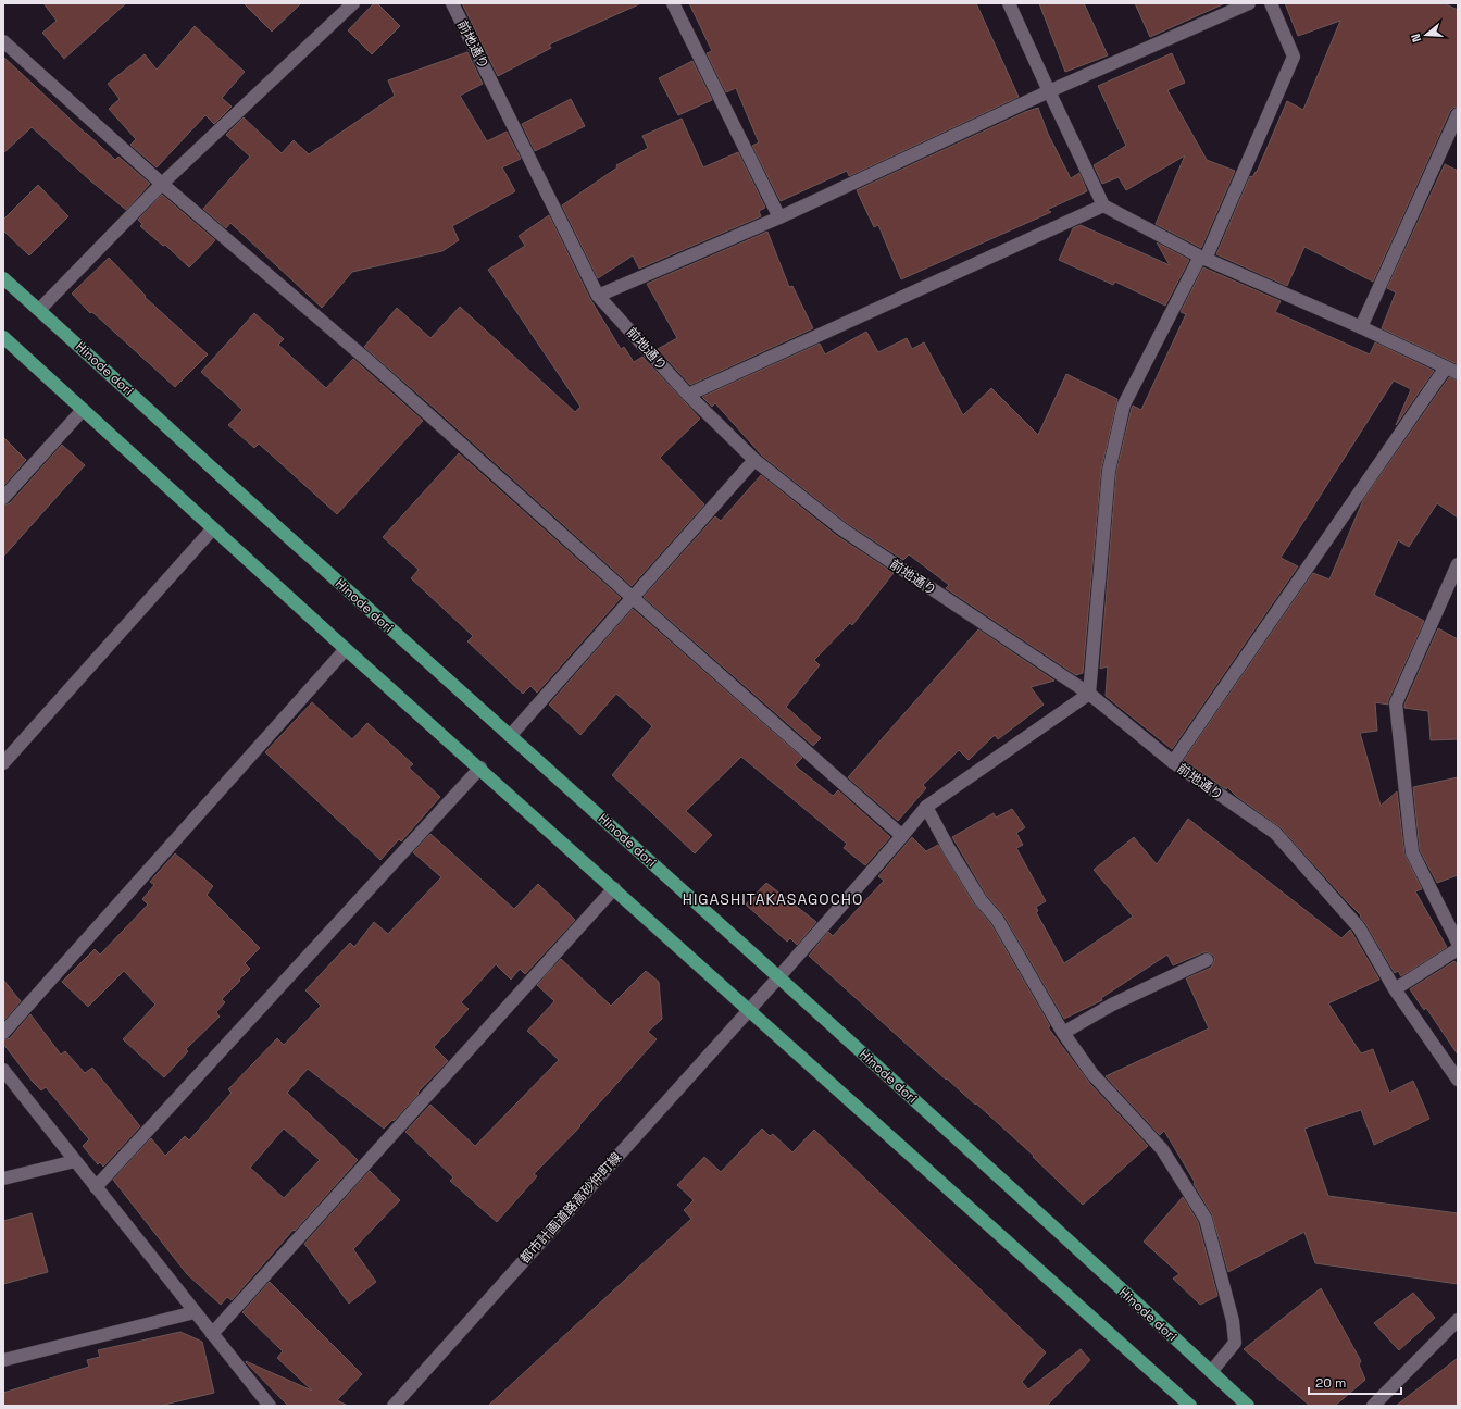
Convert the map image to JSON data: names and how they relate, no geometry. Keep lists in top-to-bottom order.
{
  "streets": {
    "main road": ["Hinode dori"],
    "street": ["前地通り", "都市計画道路高砂仲町線"]
  },
  "crossings": [
    ["前地通り", "都市計画道路高砂仲町線"],
    ["Hinode dori", "都市計画道路高砂仲町線"]
  ],
  "districts": ["HIGASHITAKASAGOCHO"],
  "scale_bar": "20 m",
  "north": "left"
}
